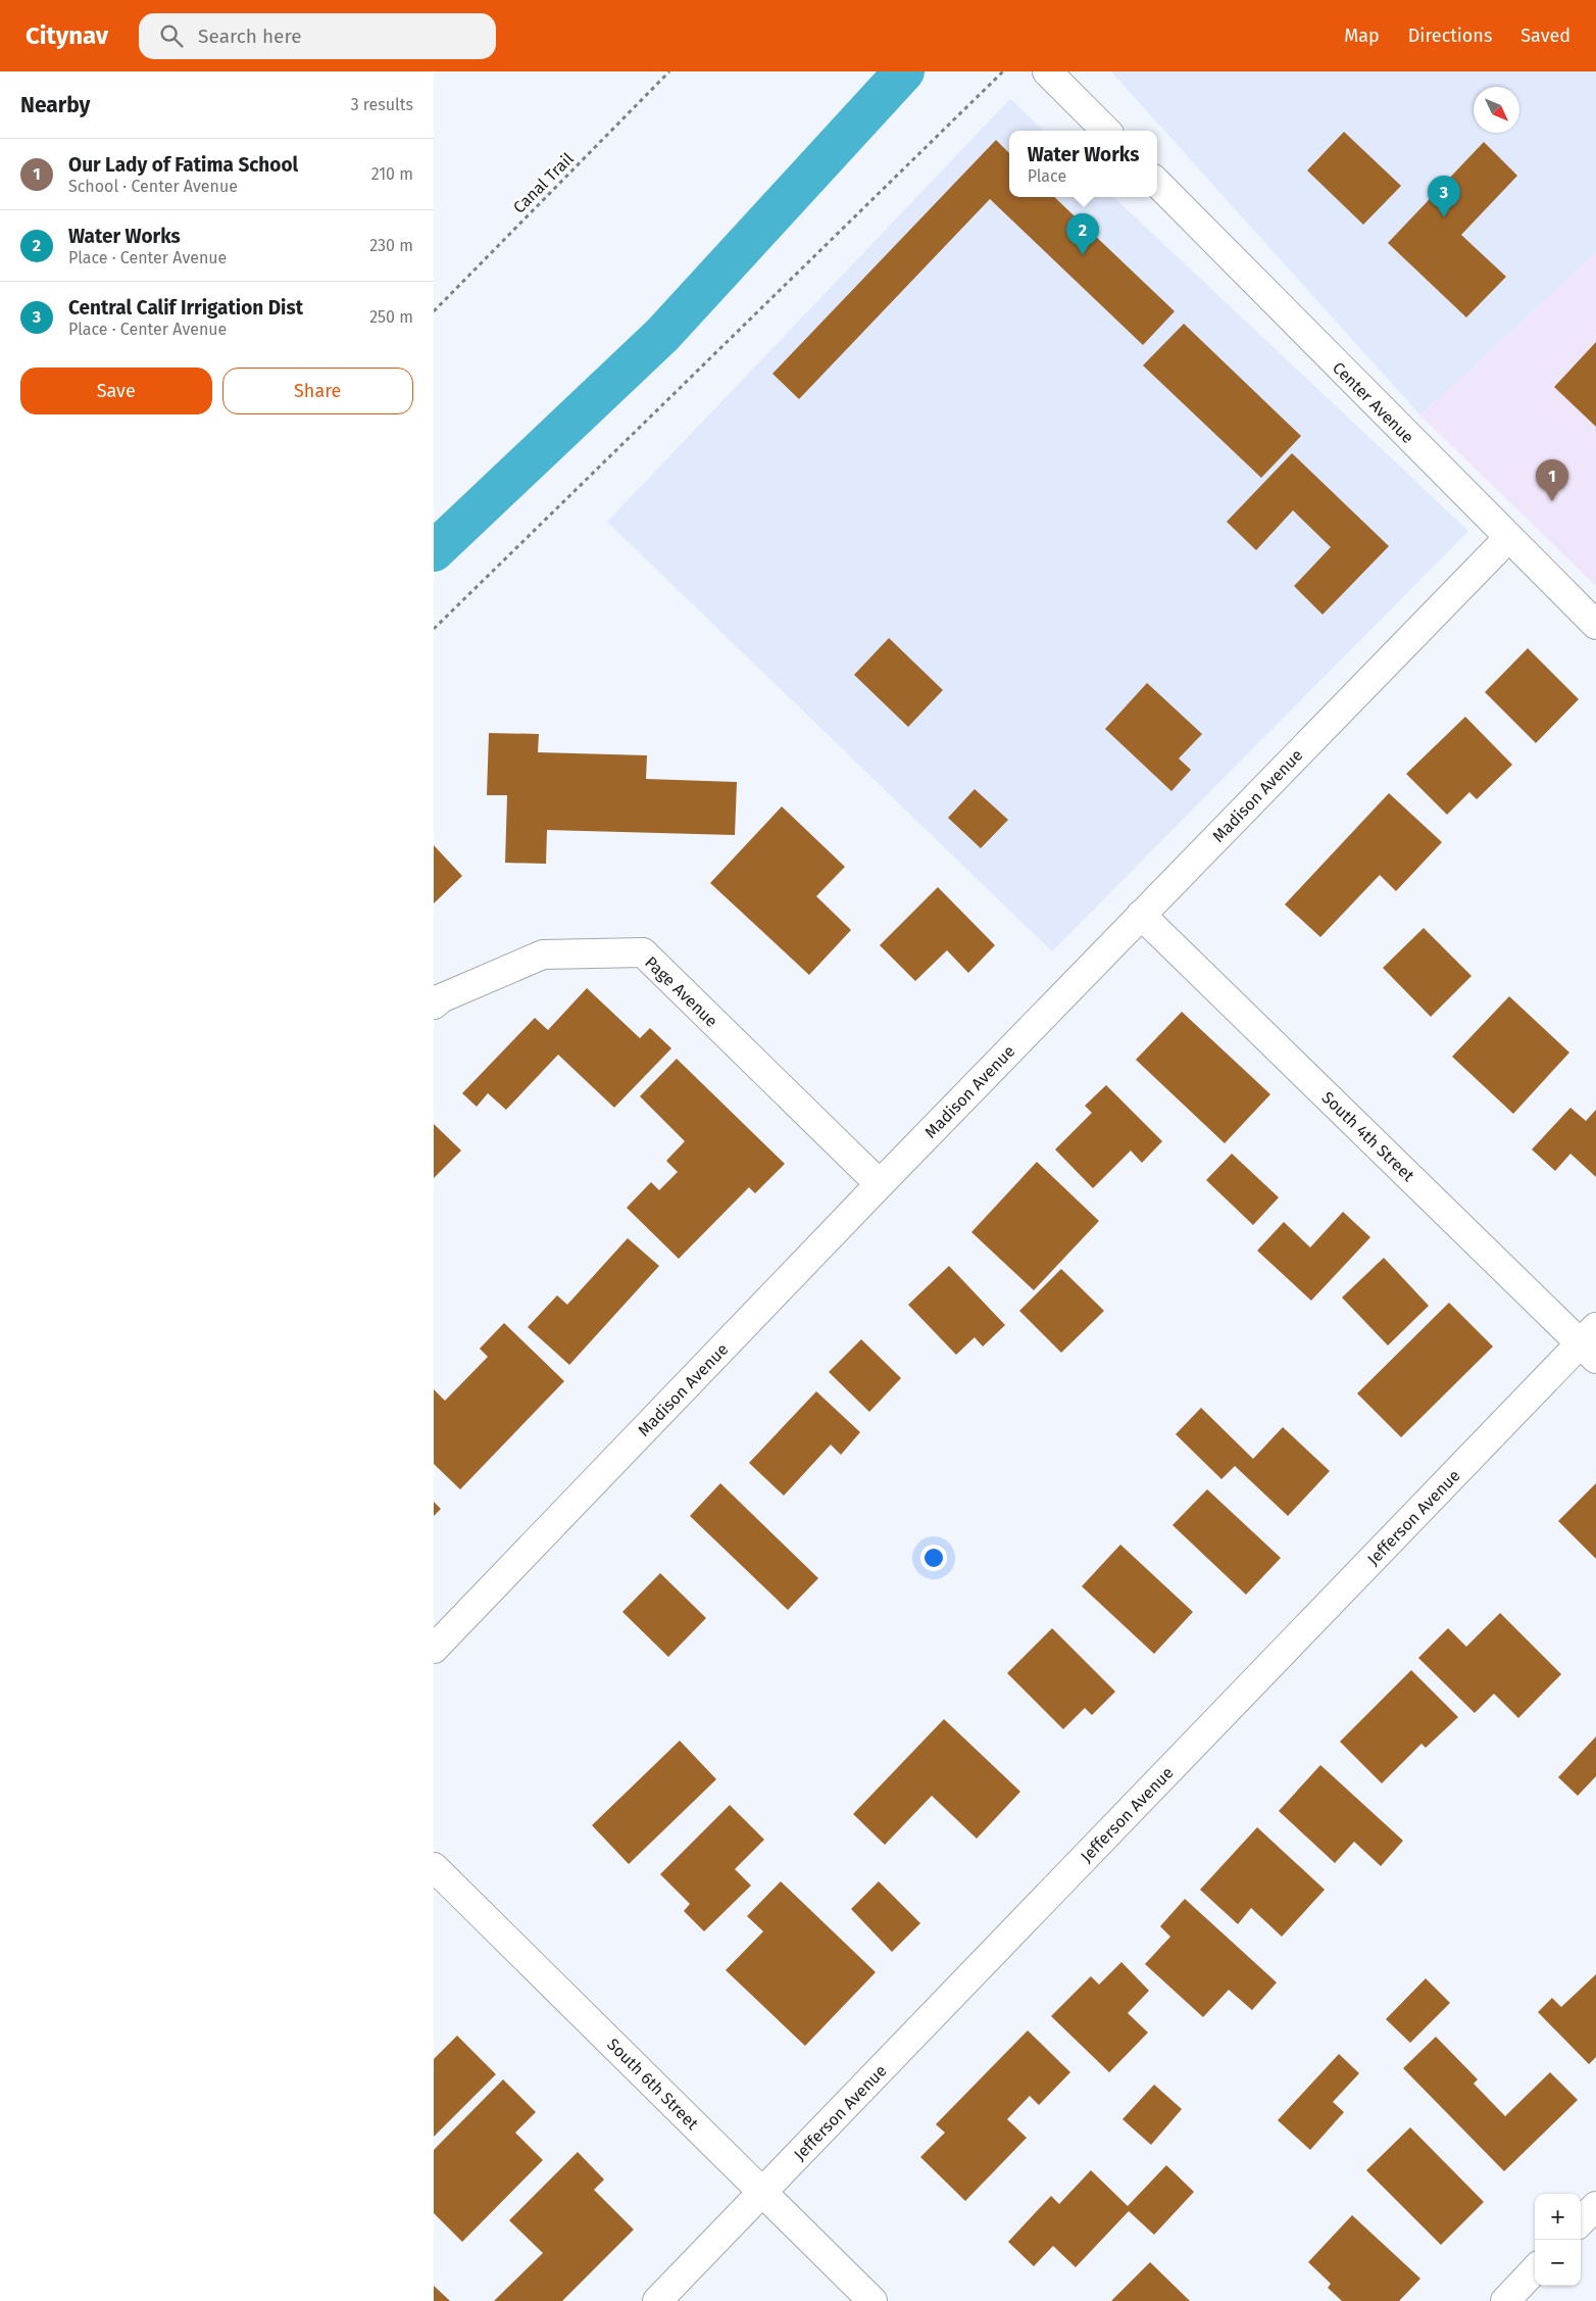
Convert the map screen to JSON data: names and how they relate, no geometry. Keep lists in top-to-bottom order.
{
  "streets": {
    "street": [
      "Center Avenue",
      "Madison Avenue",
      "Page Avenue",
      "South 4th Street",
      "Jefferson Avenue",
      "South 6th Street"
    ],
    "path": ["Canal Trail"]
  },
  "crossings": [
    ["Center Avenue", "Madison Avenue"],
    ["Madison Avenue", "Page Avenue"],
    ["Madison Avenue", "South 4th Street"],
    ["South 4th Street", "Jefferson Avenue"],
    ["Jefferson Avenue", "South 6th Street"]
  ],
  "north": "bottom right",
  "page": {
    "header": "Citynav",
    "search": "Search here",
    "nav": ["Map", "Directions", "Saved"],
    "heading": ["Nearby", "3 results"],
    "popup": ["Water Works", "Place"],
    "list": [
      {
        "mark": "1",
        "name": "Our Lady of Fatima School",
        "note": "School · Center Avenue",
        "value": "210 m"
      },
      {
        "mark": "2",
        "name": "Water Works",
        "note": "Place · Center Avenue",
        "value": "230 m"
      },
      {
        "mark": "3",
        "name": "Central Calif Irrigation Dist",
        "note": "Place · Center Avenue",
        "value": "250 m"
      }
    ],
    "pins": ["3", "2", "1"],
    "buttons": ["Save", "Share"],
    "map_buttons": ["+", "−"]
  }
}
